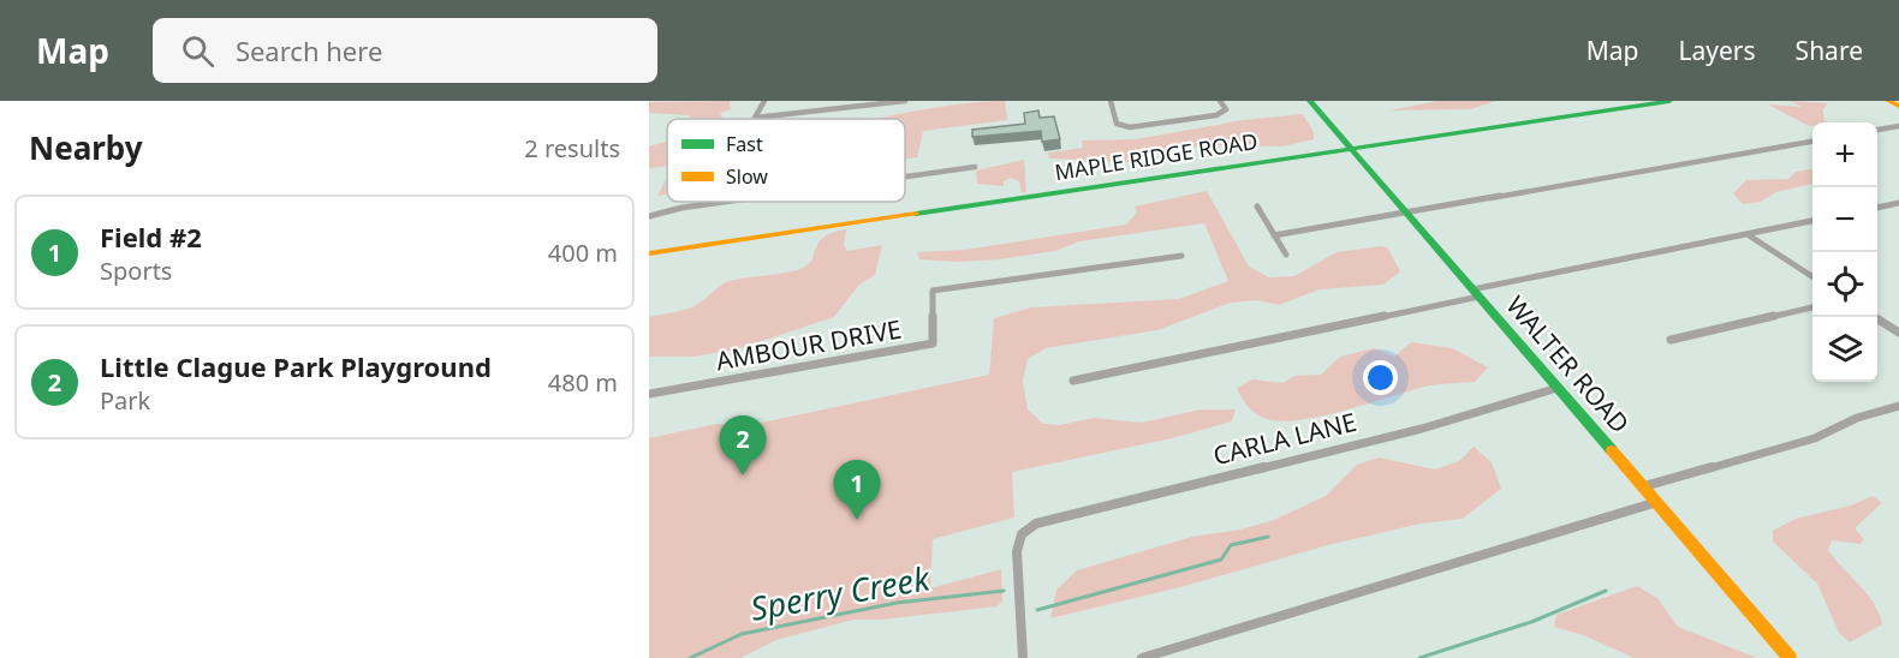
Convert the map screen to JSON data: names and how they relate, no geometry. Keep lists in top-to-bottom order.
{
  "streets": {
    "street": [
      "MAPLE RIDGE ROAD",
      "AMBOUR DRIVE",
      "WALTER ROAD",
      "CARLA LANE"
    ]
  },
  "crossings": [
    ["MAPLE RIDGE ROAD", "WALTER ROAD"],
    ["WALTER ROAD", "CARLA LANE"]
  ],
  "water": ["Sperry Creek"],
  "legend": ["Fast", "Slow"],
  "page": {
    "header": "Map",
    "search": "Search here",
    "nav": ["Map", "Layers", "Share"],
    "heading": ["Nearby", "2 results"],
    "map_buttons": ["+", "−"],
    "list": [
      {
        "mark": "1",
        "name": "Field #2",
        "note": "Sports",
        "value": "400 m"
      },
      {
        "mark": "2",
        "name": "Little Clague Park Playground",
        "note": "Park",
        "value": "480 m"
      }
    ],
    "pins": ["2", "1"]
  }
}
